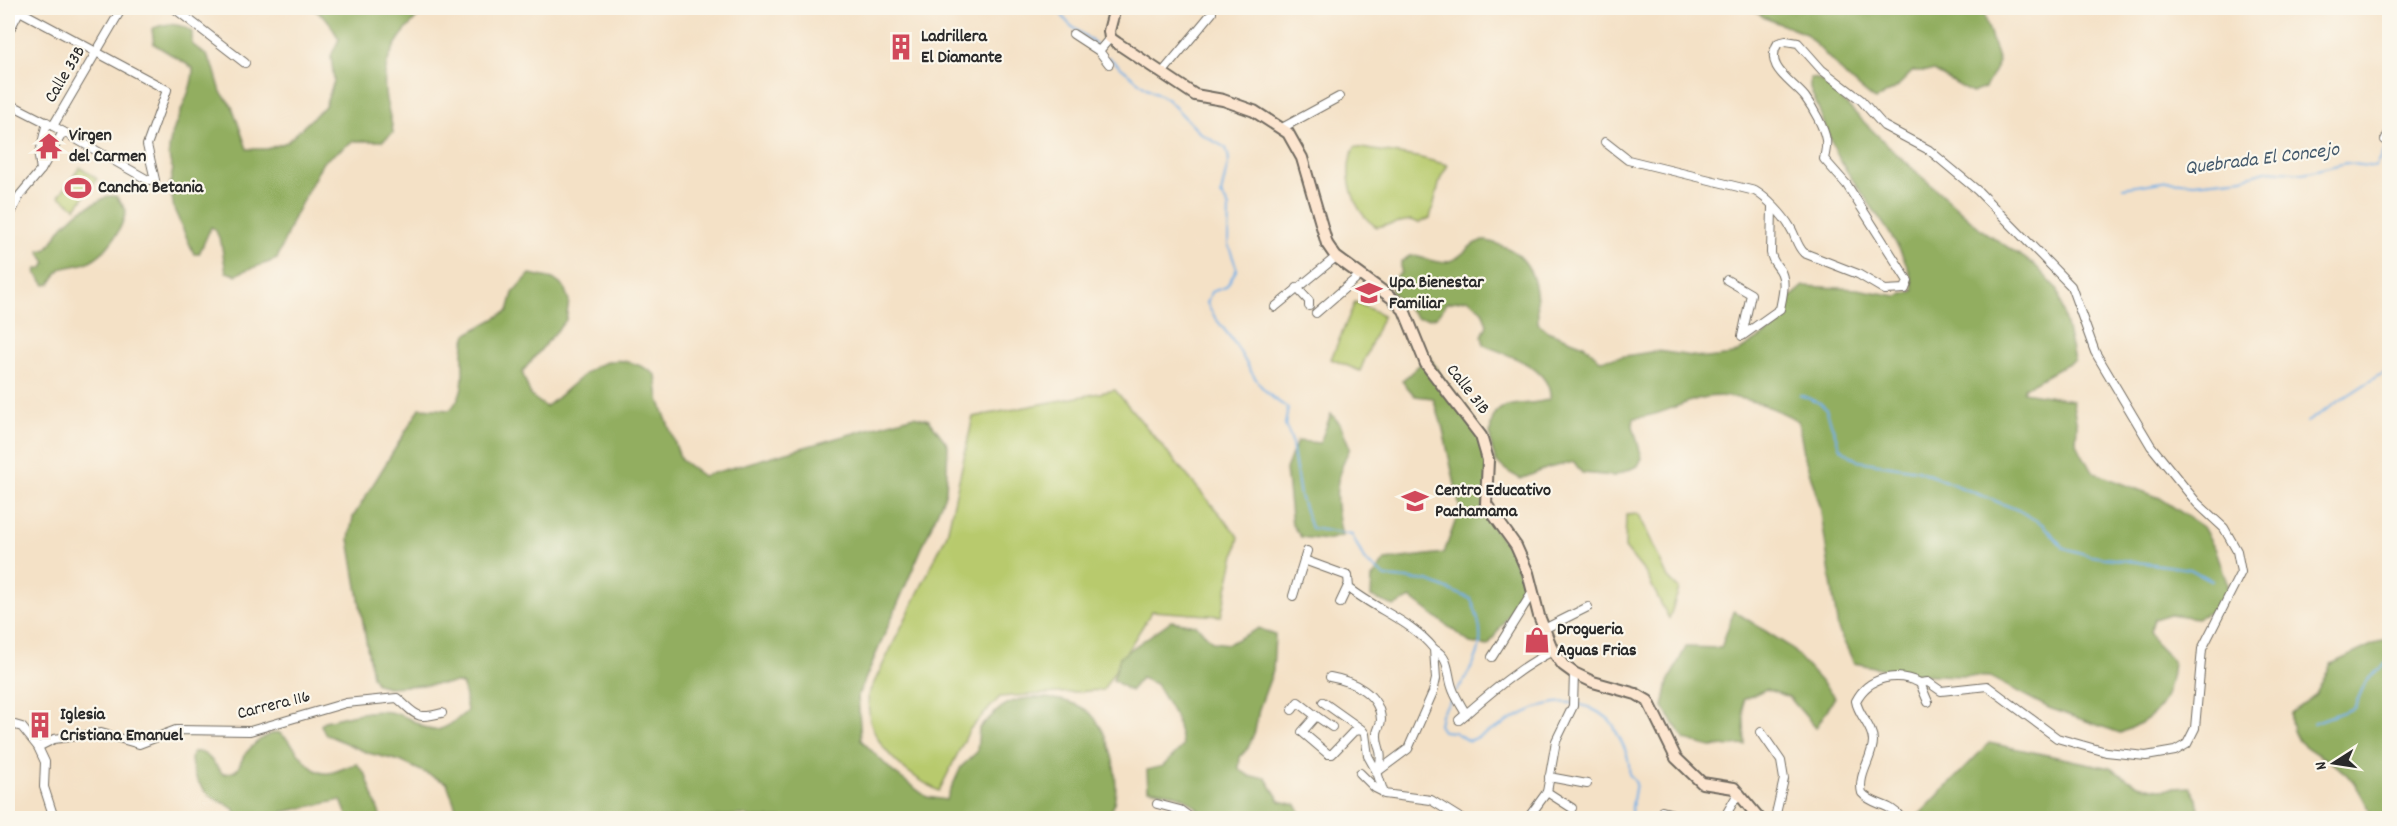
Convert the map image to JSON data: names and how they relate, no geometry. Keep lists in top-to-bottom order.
{
  "streets": {
    "street": ["Calle 33B", "Calle 31B", "Carrera 116"]
  },
  "water": ["Quebrada El Concejo"],
  "places": {
    "building": ["Ladrillera El Diamante", "Iglesia Cristiana Emanuel"],
    "temple": ["Virgen del Carmen"],
    "sports": ["Cancha Betania"],
    "school or university": ["Upa Bienestar Familiar", "Centro Educativo Pachamama"],
    "shop": ["Drogueria Aguas Frias"]
  },
  "north": "left"
}
